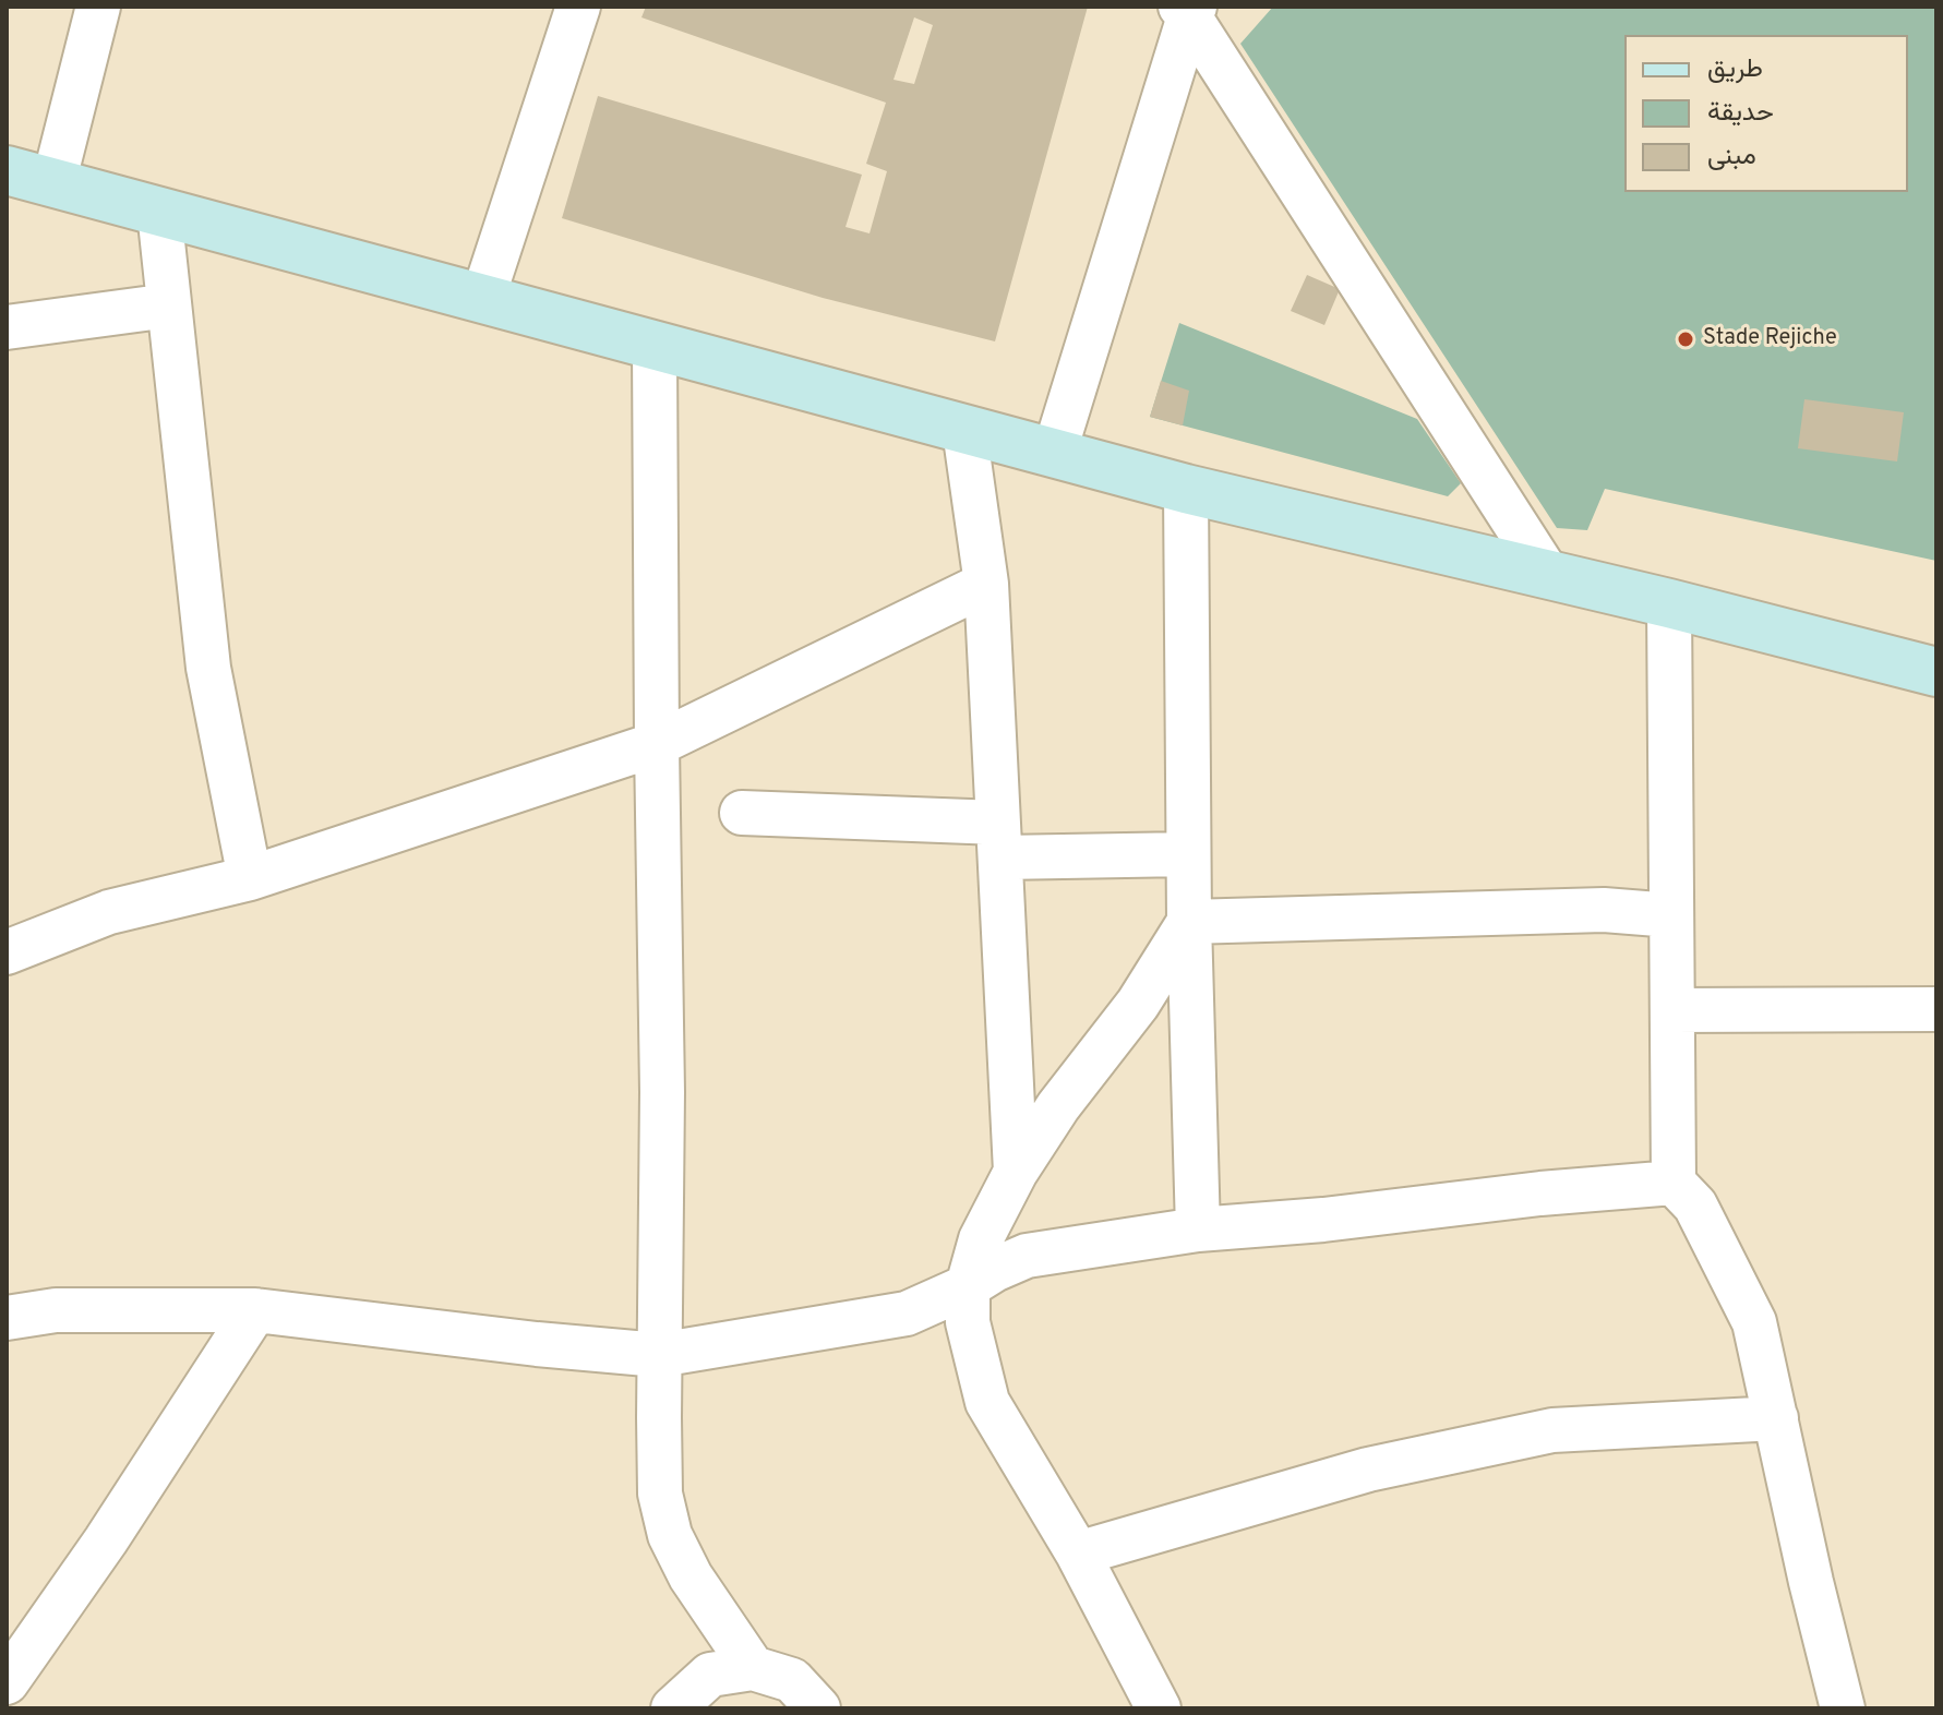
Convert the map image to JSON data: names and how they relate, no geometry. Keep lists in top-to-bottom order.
{
  "places": ["Stade Rejiche"],
  "legend": ["طريق", "حديقة", "مبنى"]
}
